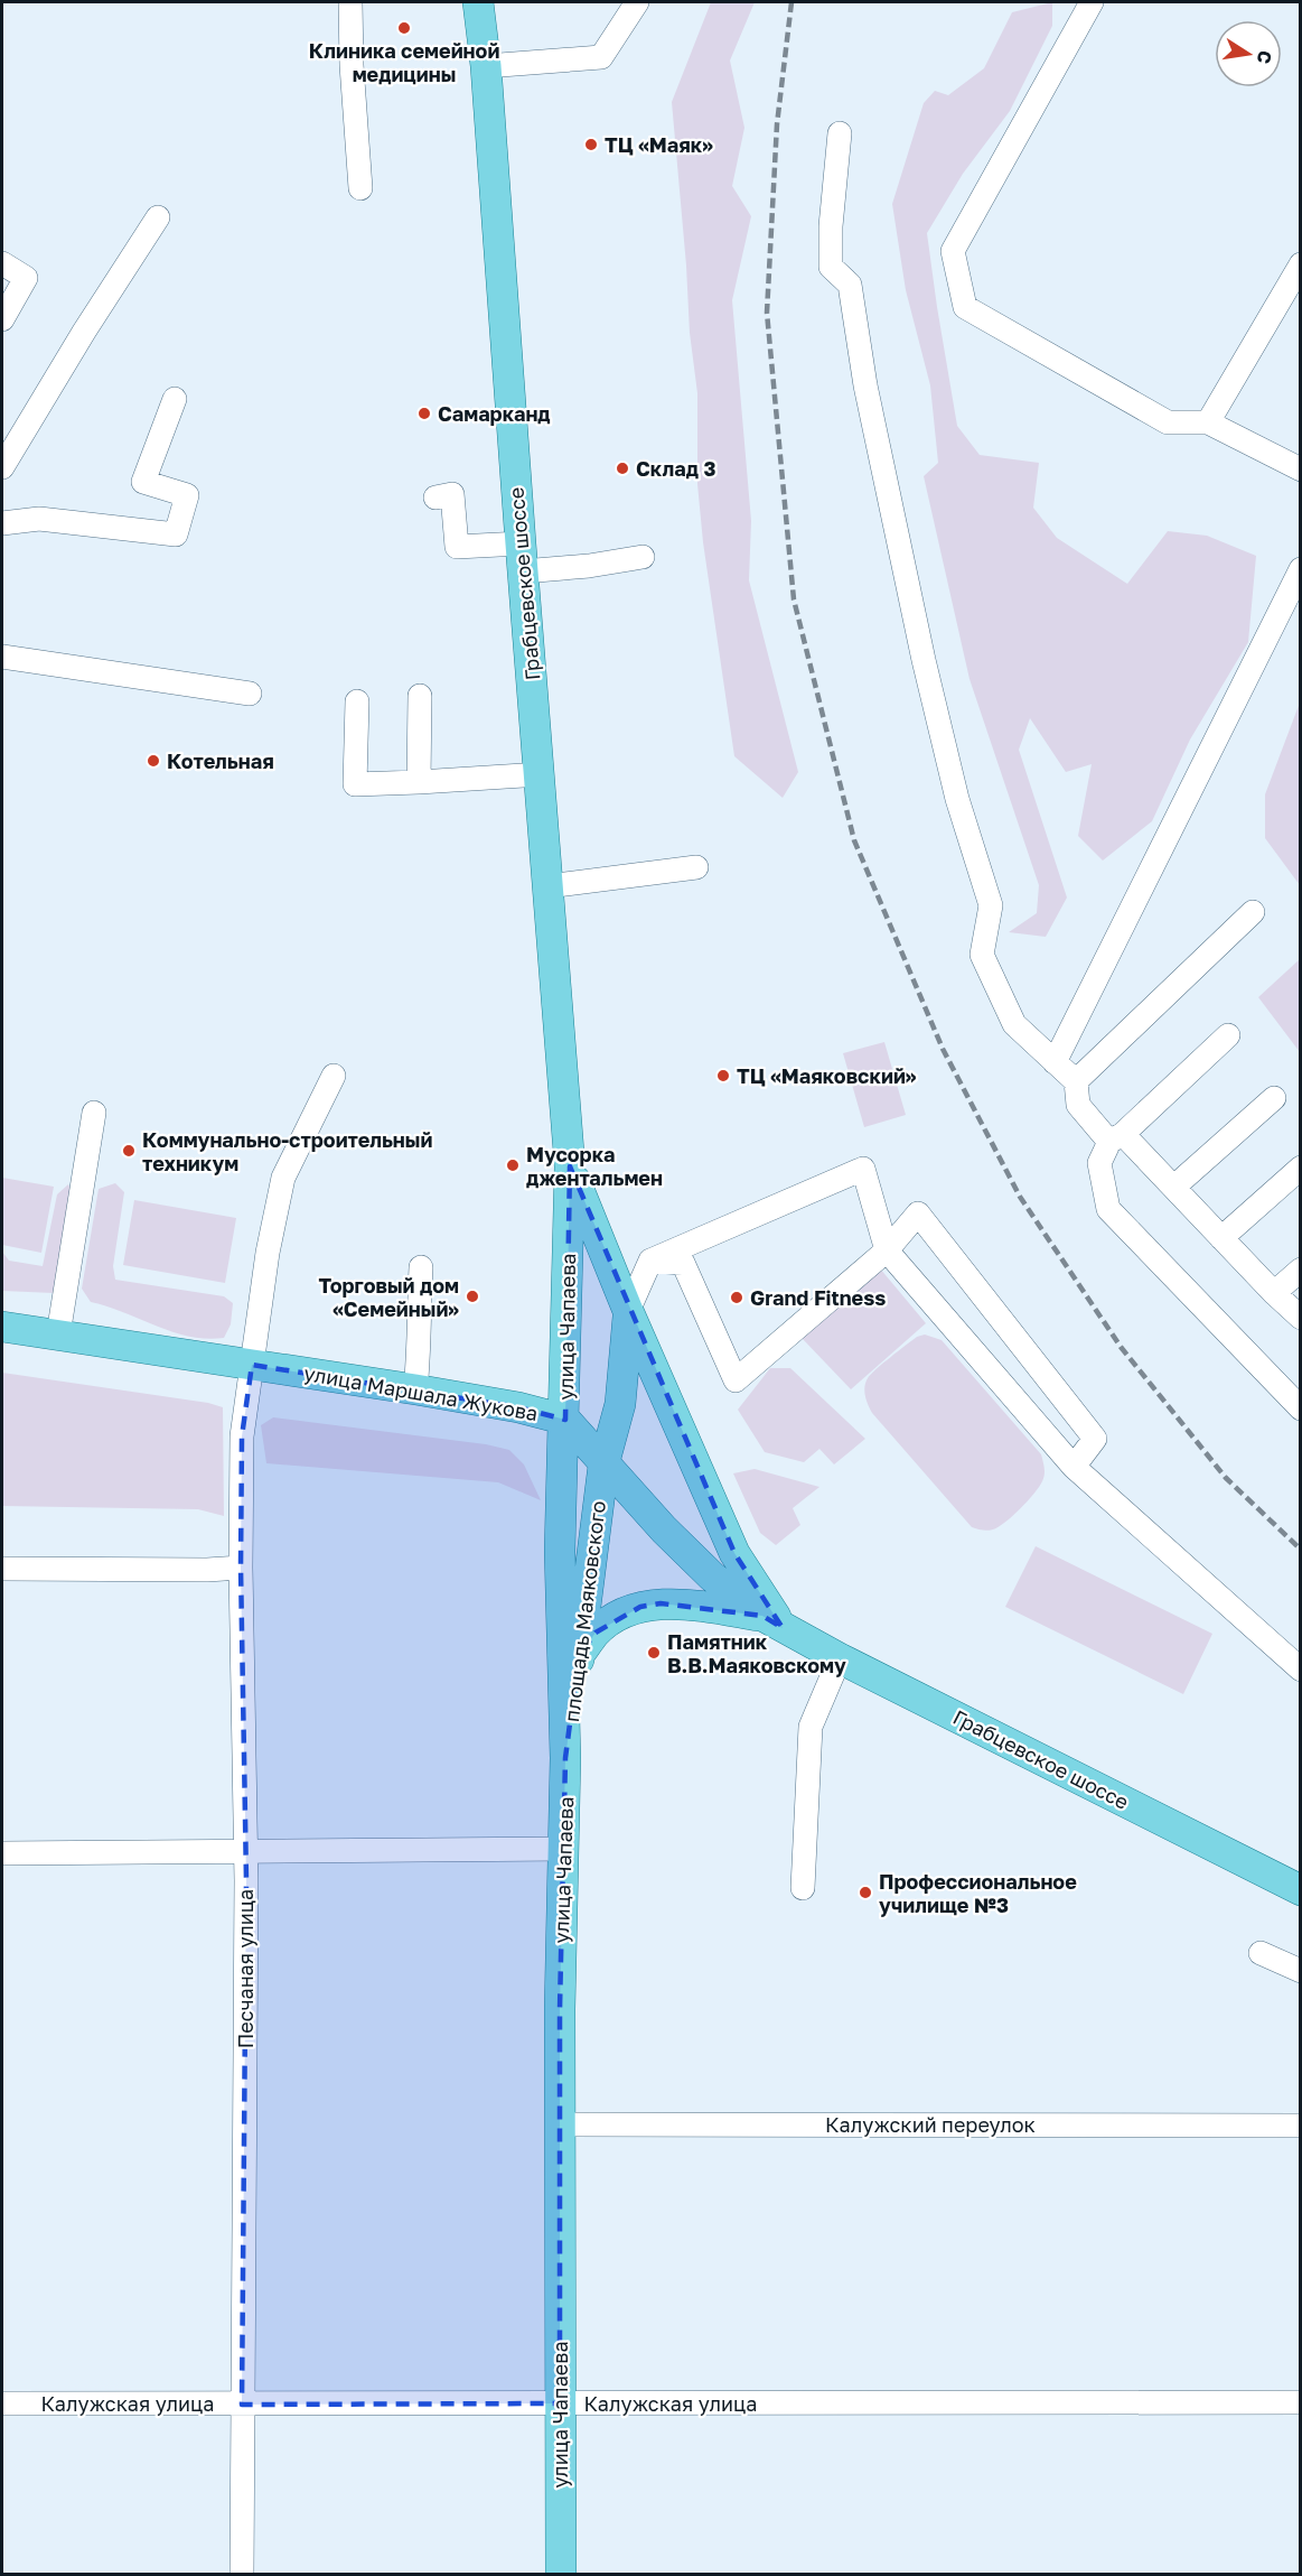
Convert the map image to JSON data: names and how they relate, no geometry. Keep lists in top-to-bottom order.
{
  "streets": {
    "main road": [
      "Грабцевское шоссе",
      "улица Чапаева",
      "улица Маршала Жукова",
      "площадь Маяковского"
    ],
    "street": ["Песчаная улица", "Калужский переулок", "Калужская улица"]
  },
  "crossings": [
    ["Грабцевское шоссе", "улица Чапаева"],
    ["Грабцевское шоссе", "улица Маршала Жукова"],
    ["улица Чапаева", "улица Маршала Жукова"],
    ["улица Чапаева", "площадь Маяковского"],
    ["улица Чапаева", "Калужский переулок"],
    ["улица Чапаева", "Калужская улица"],
    ["улица Маршала Жукова", "площадь Маяковского"],
    ["улица Маршала Жукова", "Песчаная улица"],
    ["Песчаная улица", "Калужская улица"]
  ],
  "places": [
    "Клиника семейной медицины",
    "ТЦ «Маяк»",
    "Самарканд",
    "Склад 3",
    "Котельная",
    "ТЦ «Маяковский»",
    "Коммунально-строительный техникум",
    "Мусорка джентальмен",
    "Торговый дом «Семейный»",
    "Grand Fitness",
    "Памятник В.В.Маяковскому",
    "Профессиональное училище №3"
  ],
  "north": "right"
}
